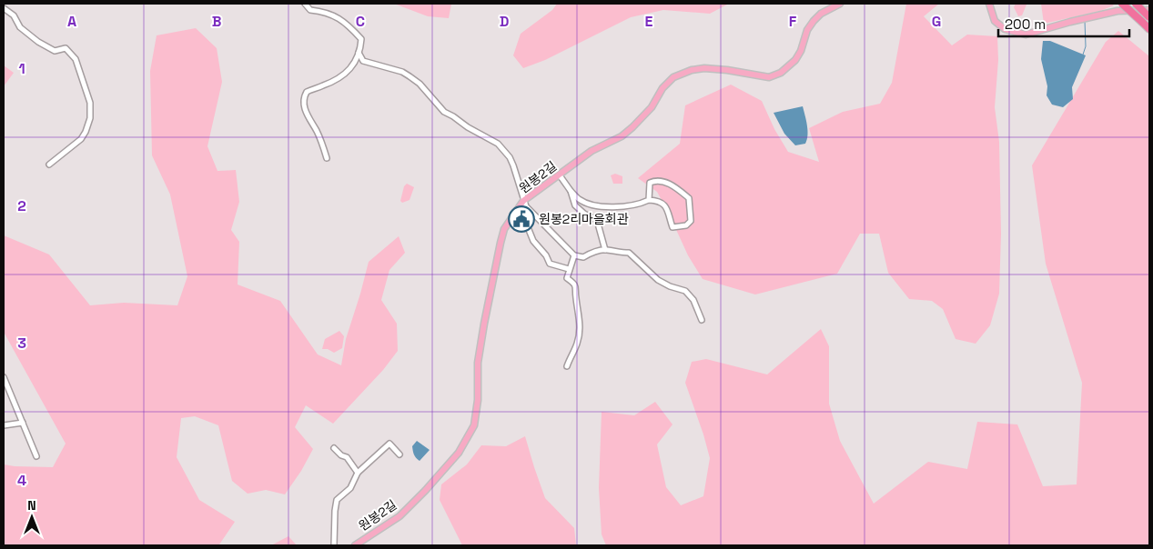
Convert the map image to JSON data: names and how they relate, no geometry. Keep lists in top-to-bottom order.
{
  "streets": {
    "main road": ["원봉2길"]
  },
  "places": {
    "public building": ["원봉2리마을회관"]
  },
  "scale_bar": "200 m",
  "north": "top",
  "grid": {
    "columns": [
      "A",
      "B",
      "C",
      "D",
      "E",
      "F",
      "G"
    ],
    "rows": [
      "1",
      "2",
      "3",
      "4"
    ]
  }
}
